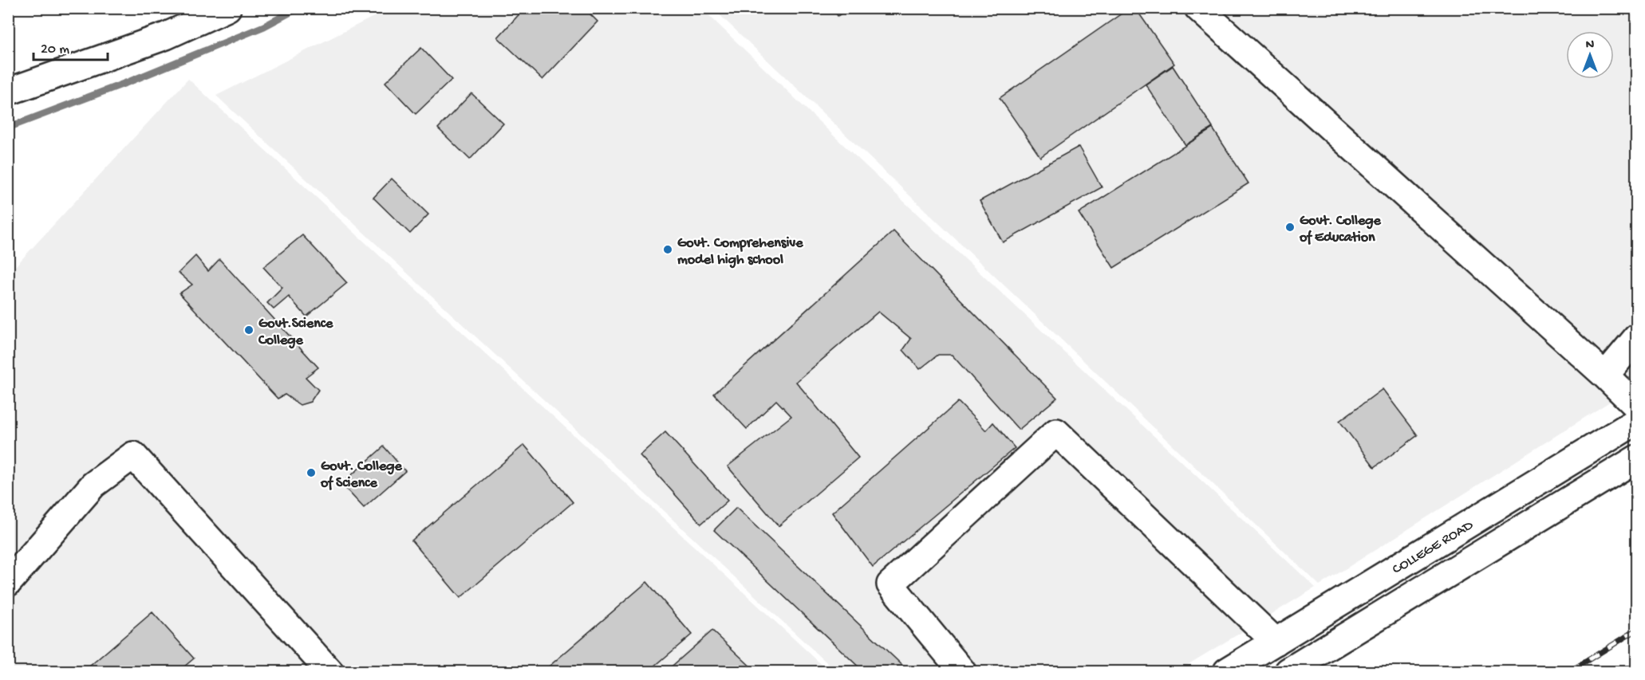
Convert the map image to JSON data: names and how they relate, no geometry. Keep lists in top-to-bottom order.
{
  "streets": {
    "main road": ["COLLEGE ROAD"]
  },
  "places": [
    "Govt. College of Education",
    "Govt. Comprehensive model high school",
    "Govt.Science College",
    "Govt. College of Science"
  ],
  "scale_bar": "20 m",
  "north": "top"
}
